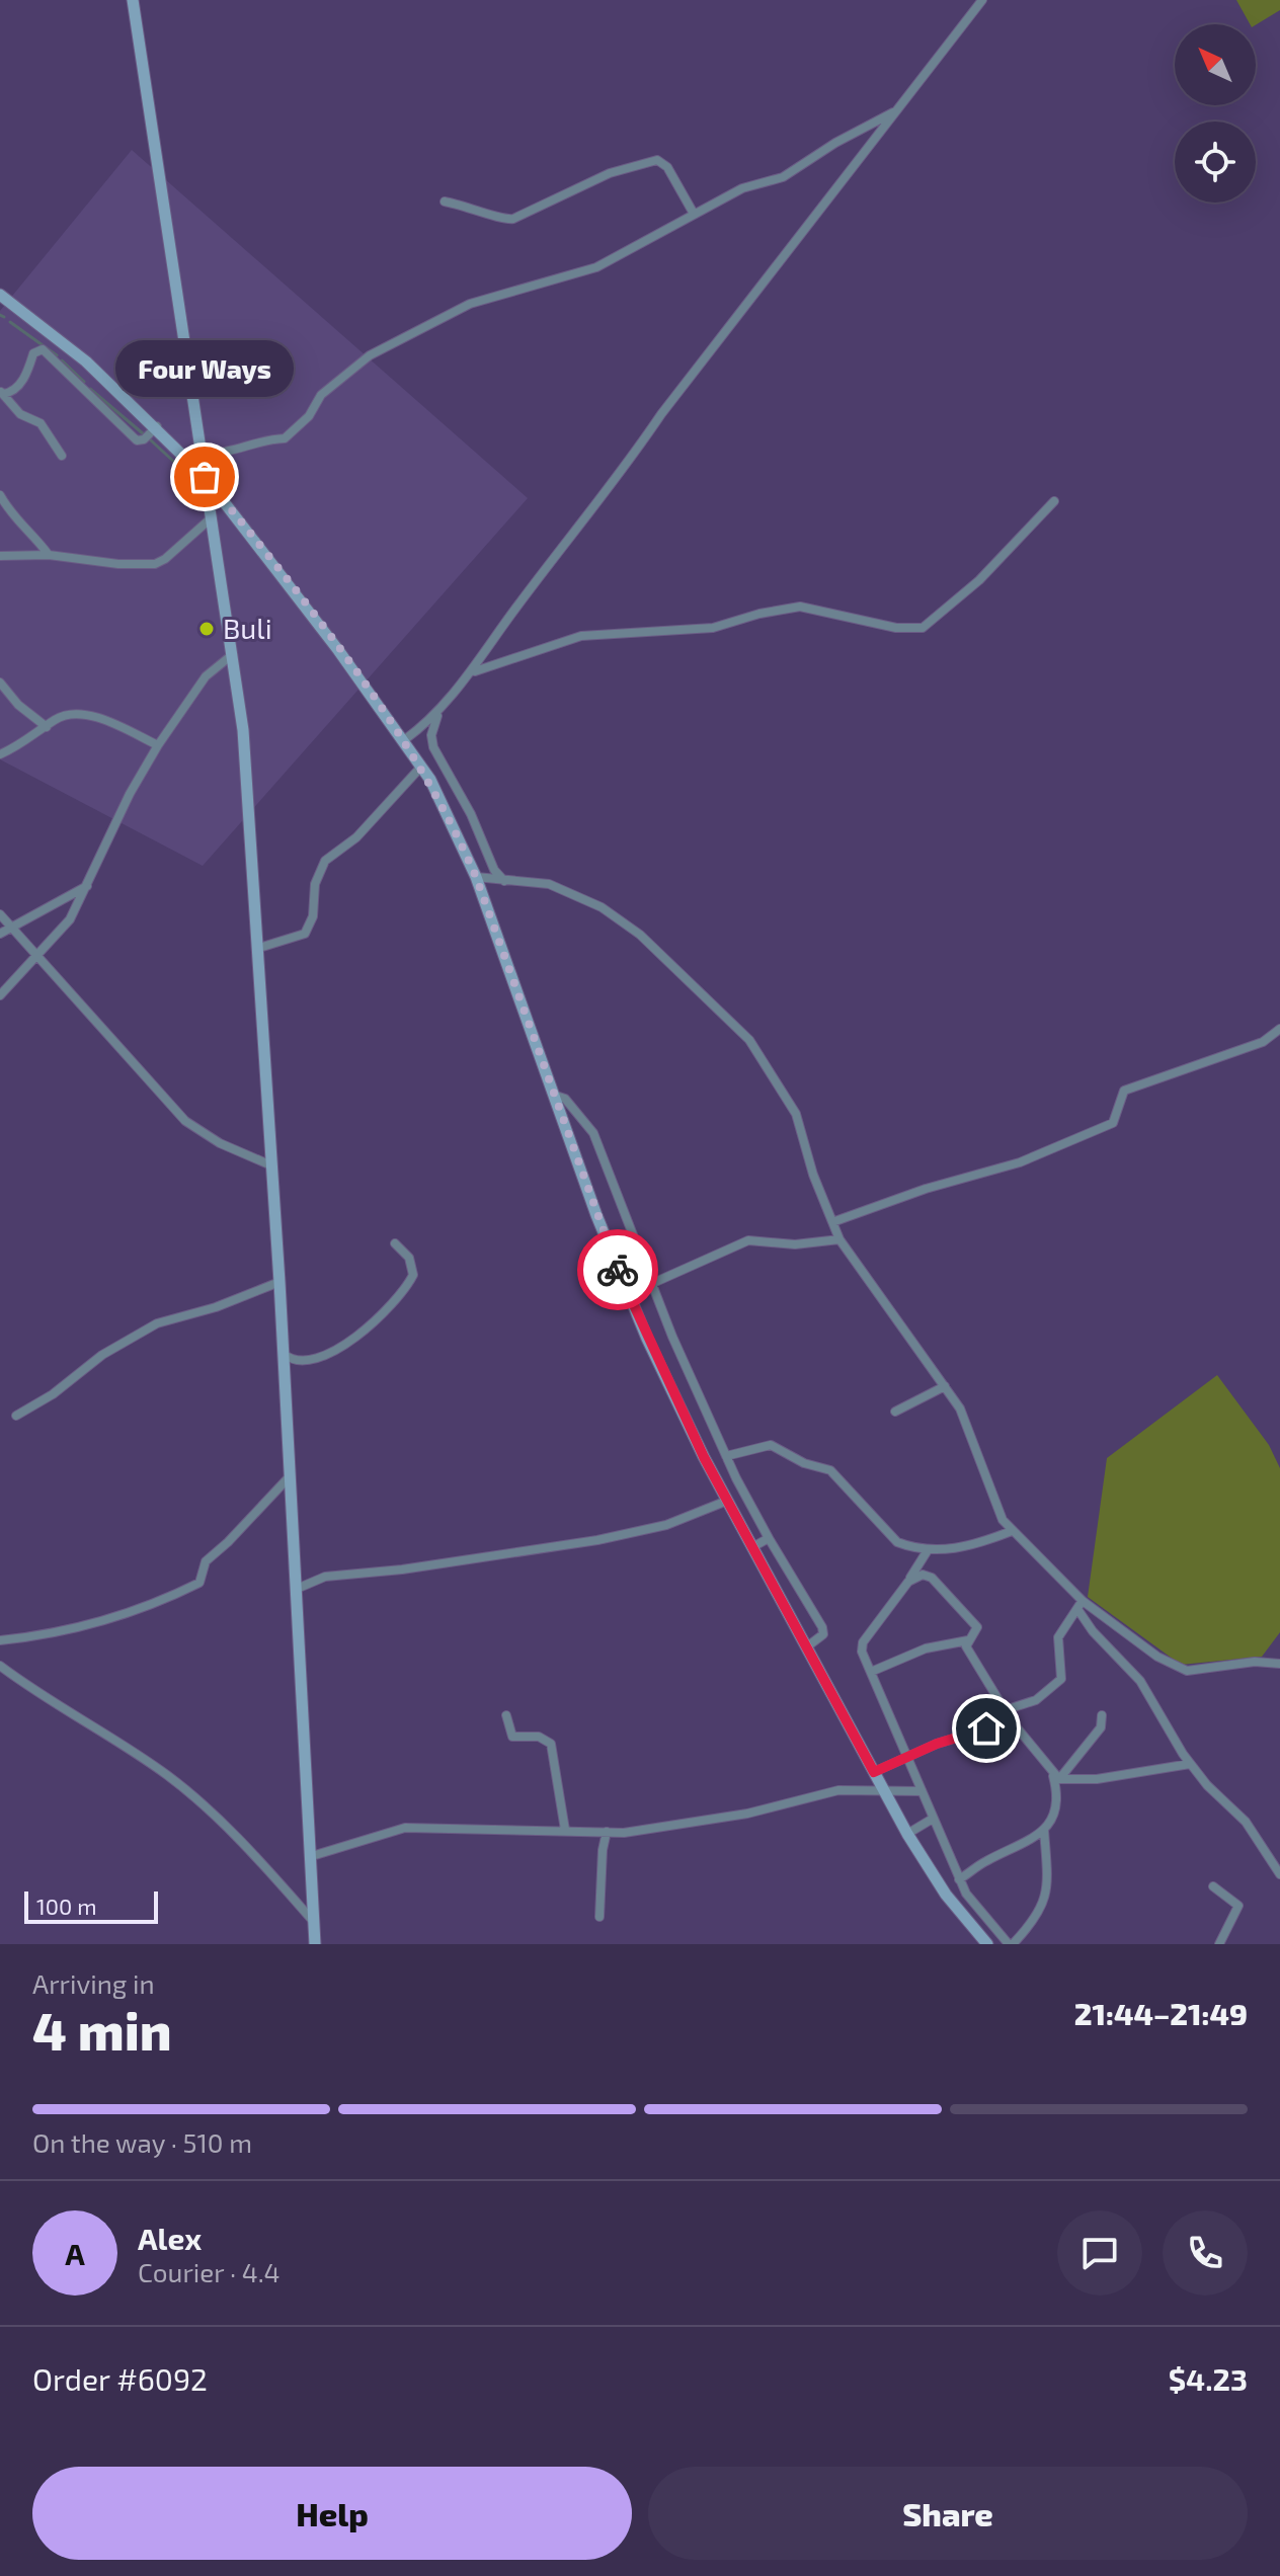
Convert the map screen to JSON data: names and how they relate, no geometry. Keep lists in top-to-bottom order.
{
  "places": ["Four Ways", "Buli"],
  "scale_bar": "100 m",
  "north": "top left",
  "page": {
    "bubble": "Four Ways",
    "scale": "100 m",
    "heading": ["4 min", "Arriving in", "21:44–21:49"],
    "panel": [
      "Alex",
      "Courier · 4.4",
      "Order #6092",
      "$4.23"
    ],
    "bar": "On the way · 510 m",
    "round": "A",
    "buttons": ["Help", "Share"]
  }
}
